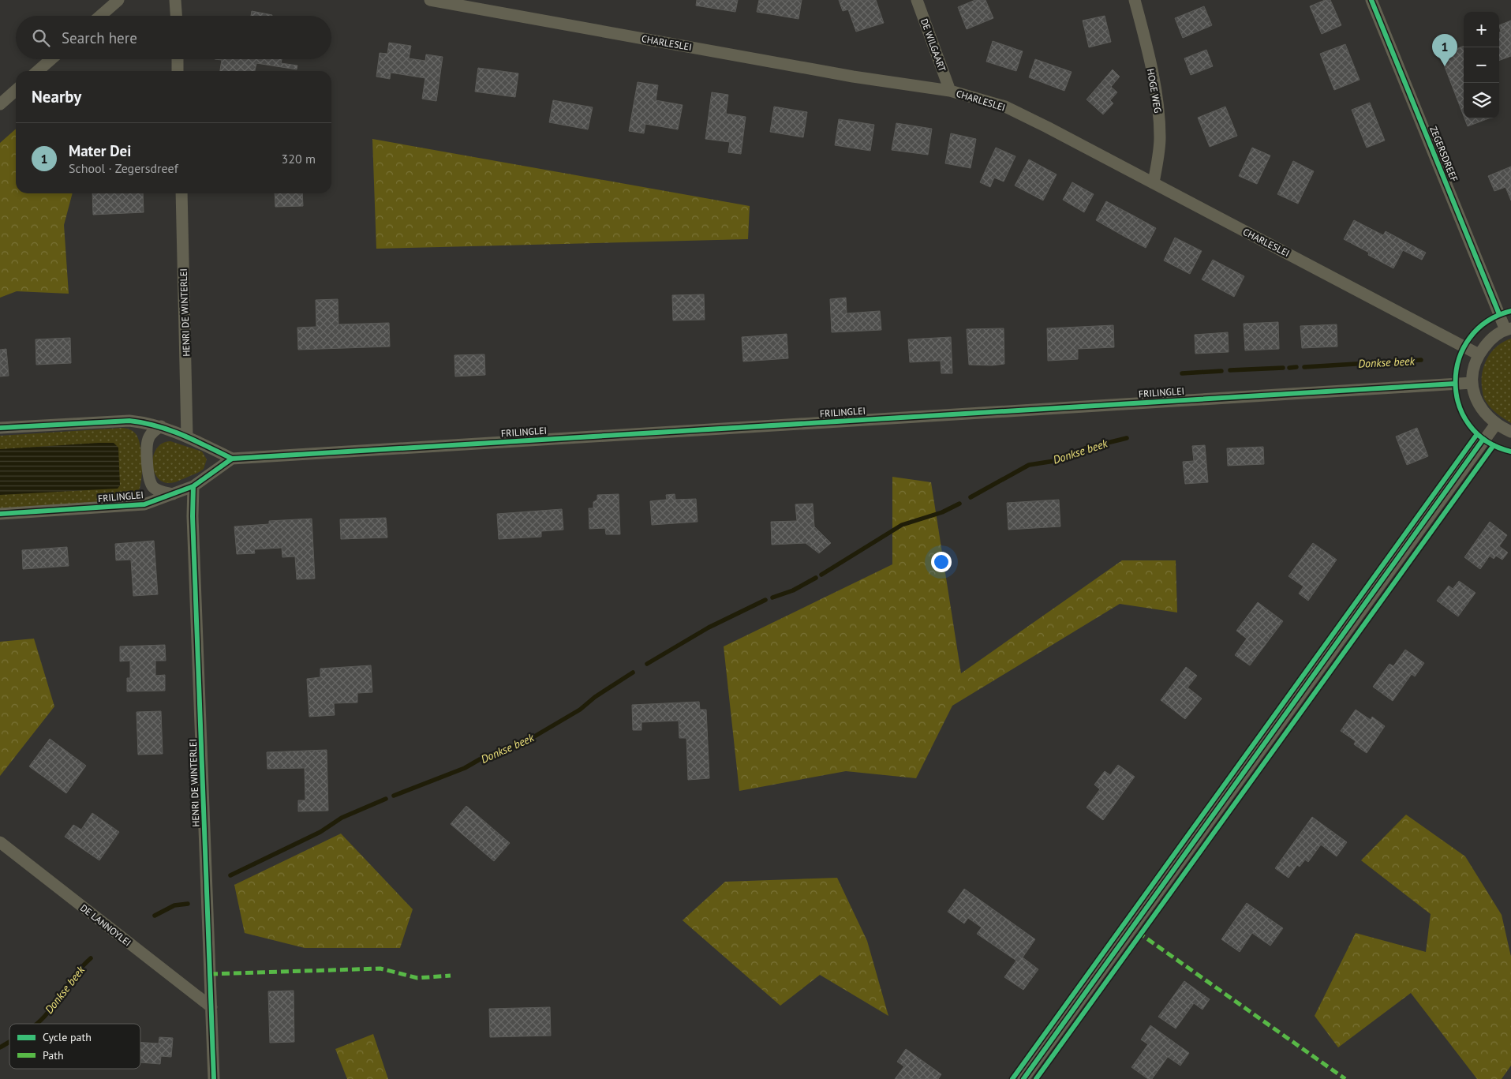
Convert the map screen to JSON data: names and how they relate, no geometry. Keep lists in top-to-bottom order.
{
  "streets": {
    "street": [
      "CHARLESLEI",
      "DE WILGAART",
      "HOGE WEG",
      "ZEGERSDREEF",
      "HENRI DE WINTERLEI",
      "FRILINGLEI",
      "DE LANNOYLEI"
    ]
  },
  "crossings": [
    ["CHARLESLEI", "DE WILGAART"],
    ["CHARLESLEI", "HOGE WEG"],
    ["HENRI DE WINTERLEI", "FRILINGLEI"],
    ["HENRI DE WINTERLEI", "DE LANNOYLEI"]
  ],
  "water": ["Donkse beek"],
  "legend": ["Cycle path", "Path"],
  "page": {
    "map_buttons": ["+", "−"],
    "search": "Search here",
    "pins": "1",
    "heading": "Nearby",
    "list": [
      {
        "mark": "1",
        "name": "Mater Dei",
        "note": "School · Zegersdreef",
        "value": "320 m"
      }
    ]
  }
}
